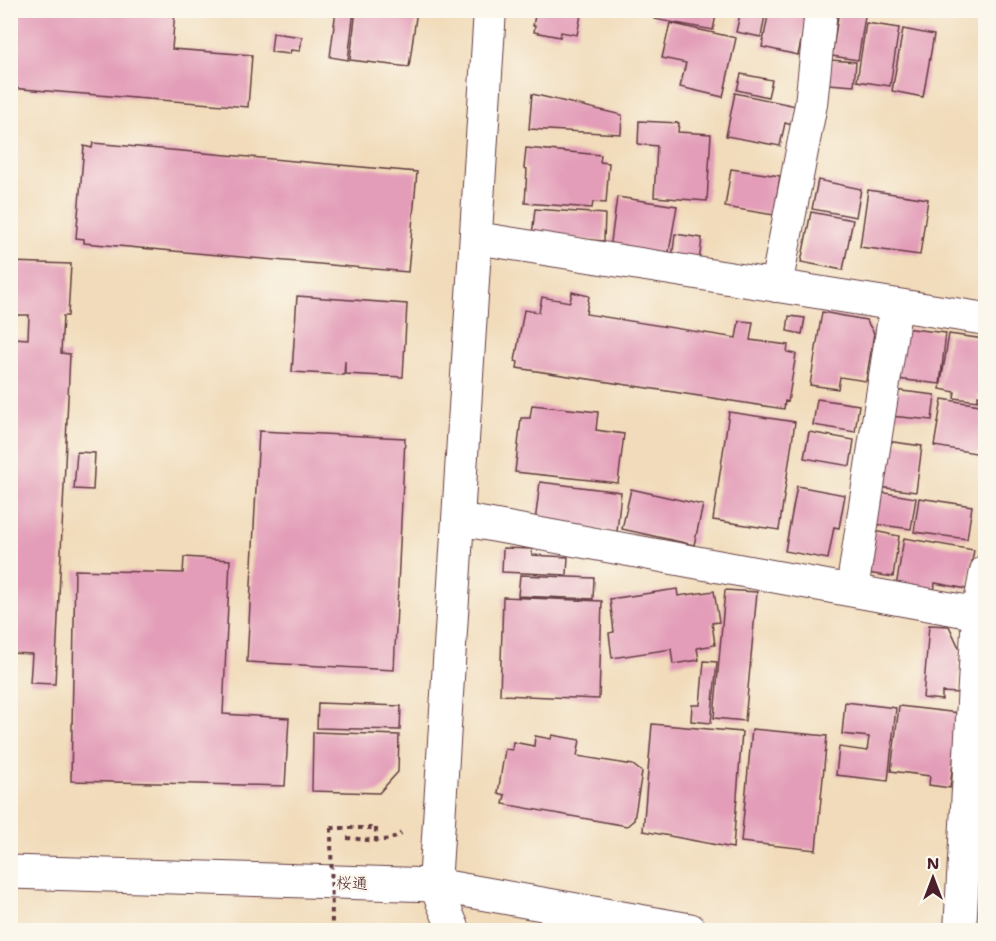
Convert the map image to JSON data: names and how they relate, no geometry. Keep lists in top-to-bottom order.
{
  "streets": {
    "street": ["桜通"]
  },
  "north": "top"
}
